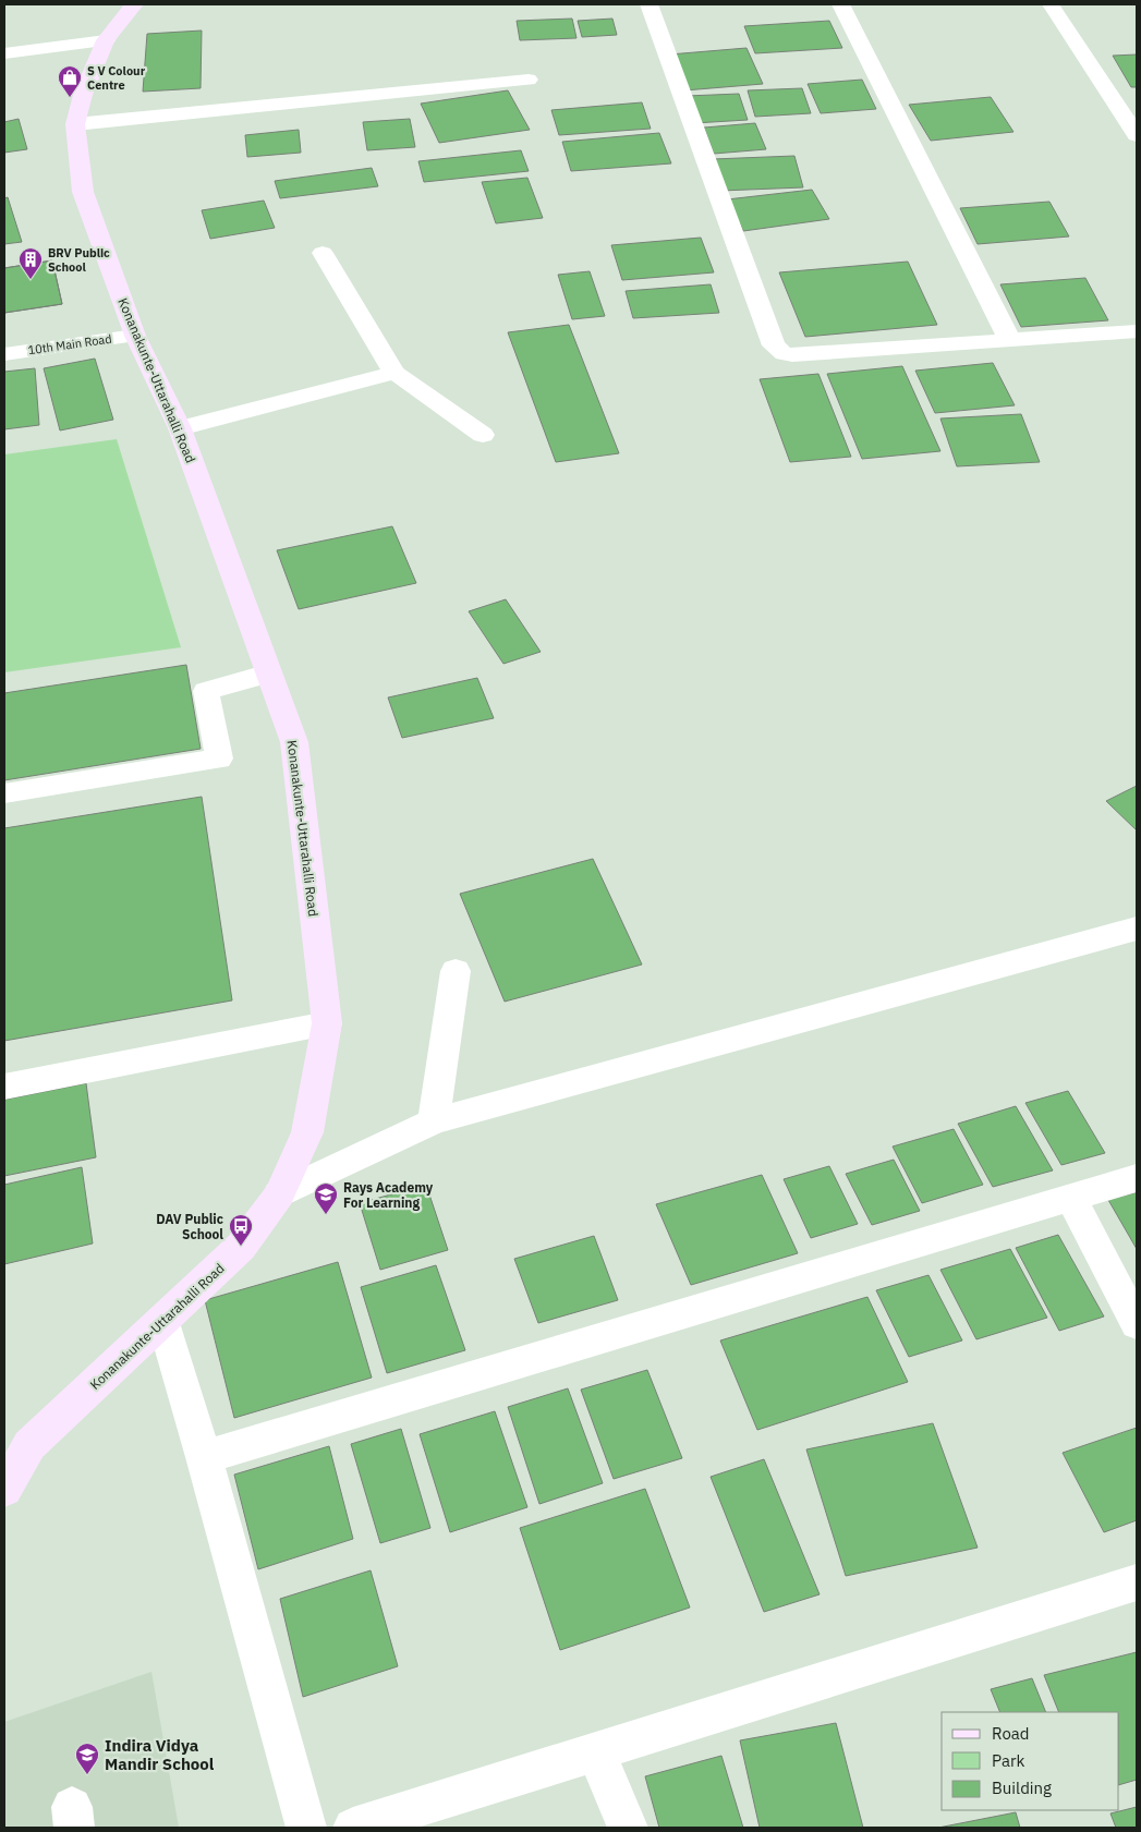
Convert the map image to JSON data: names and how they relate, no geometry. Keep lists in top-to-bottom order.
{
  "streets": {
    "main road": ["Konanakunte-Uttarahalli Road"],
    "street": ["10th Main Road"]
  },
  "crossings": [
    ["10th Main Road", "Konanakunte-Uttarahalli Road"]
  ],
  "places": {
    "shop": ["S V Colour Centre"],
    "building": ["BRV Public School"],
    "school or university": ["Rays Academy For Learning", "Indira Vidya Mandir School"],
    "bus stop": ["DAV Public School"]
  },
  "legend": ["Road", "Park", "Building"]
}
